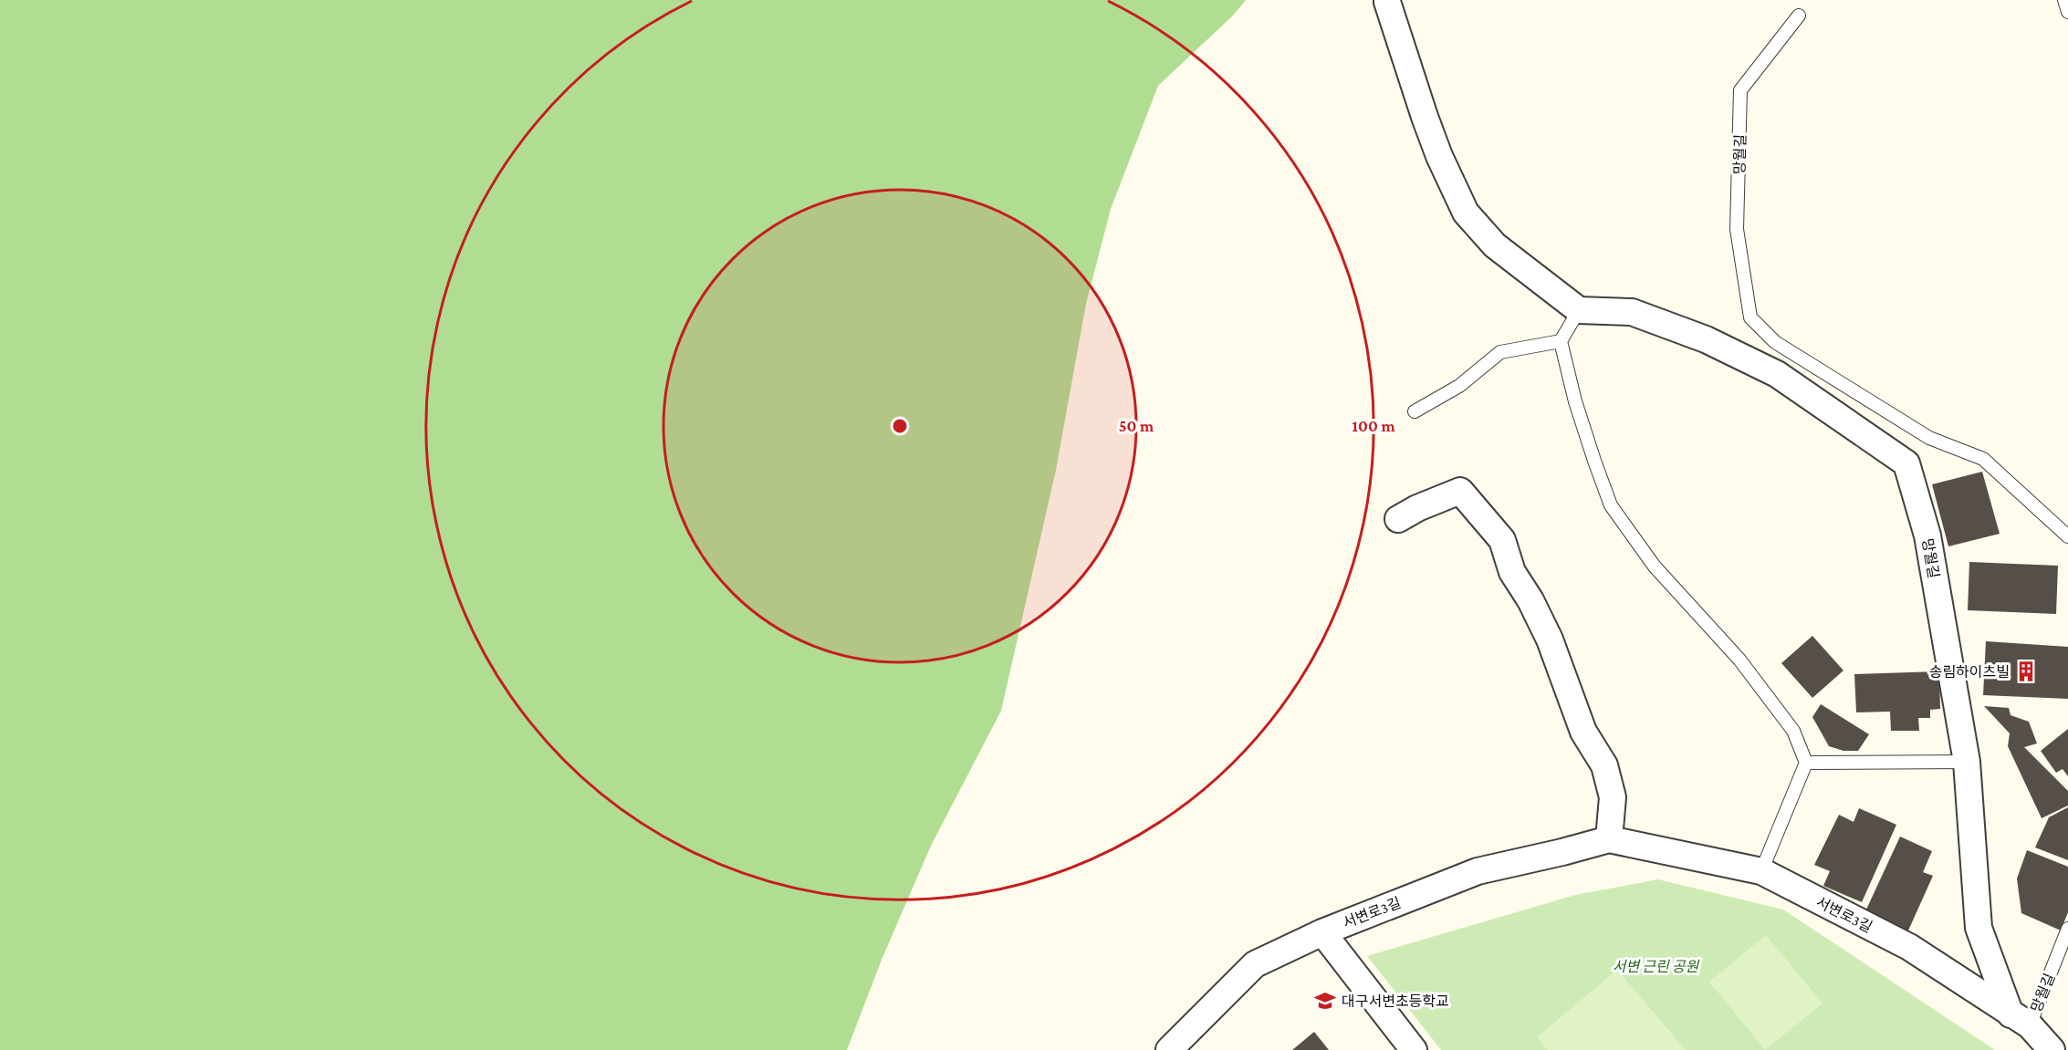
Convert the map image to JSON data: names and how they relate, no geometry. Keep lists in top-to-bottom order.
{
  "streets": {
    "street": ["망월길", "서변로3길"]
  },
  "crossings": [
    ["망월길", "서변로3길"]
  ],
  "parks": ["서변 근린 공원"],
  "places": {
    "building": ["송림하이츠빌"],
    "school or university": ["대구서변초등학교"]
  },
  "rings": ["50 m", "100 m"]
}
